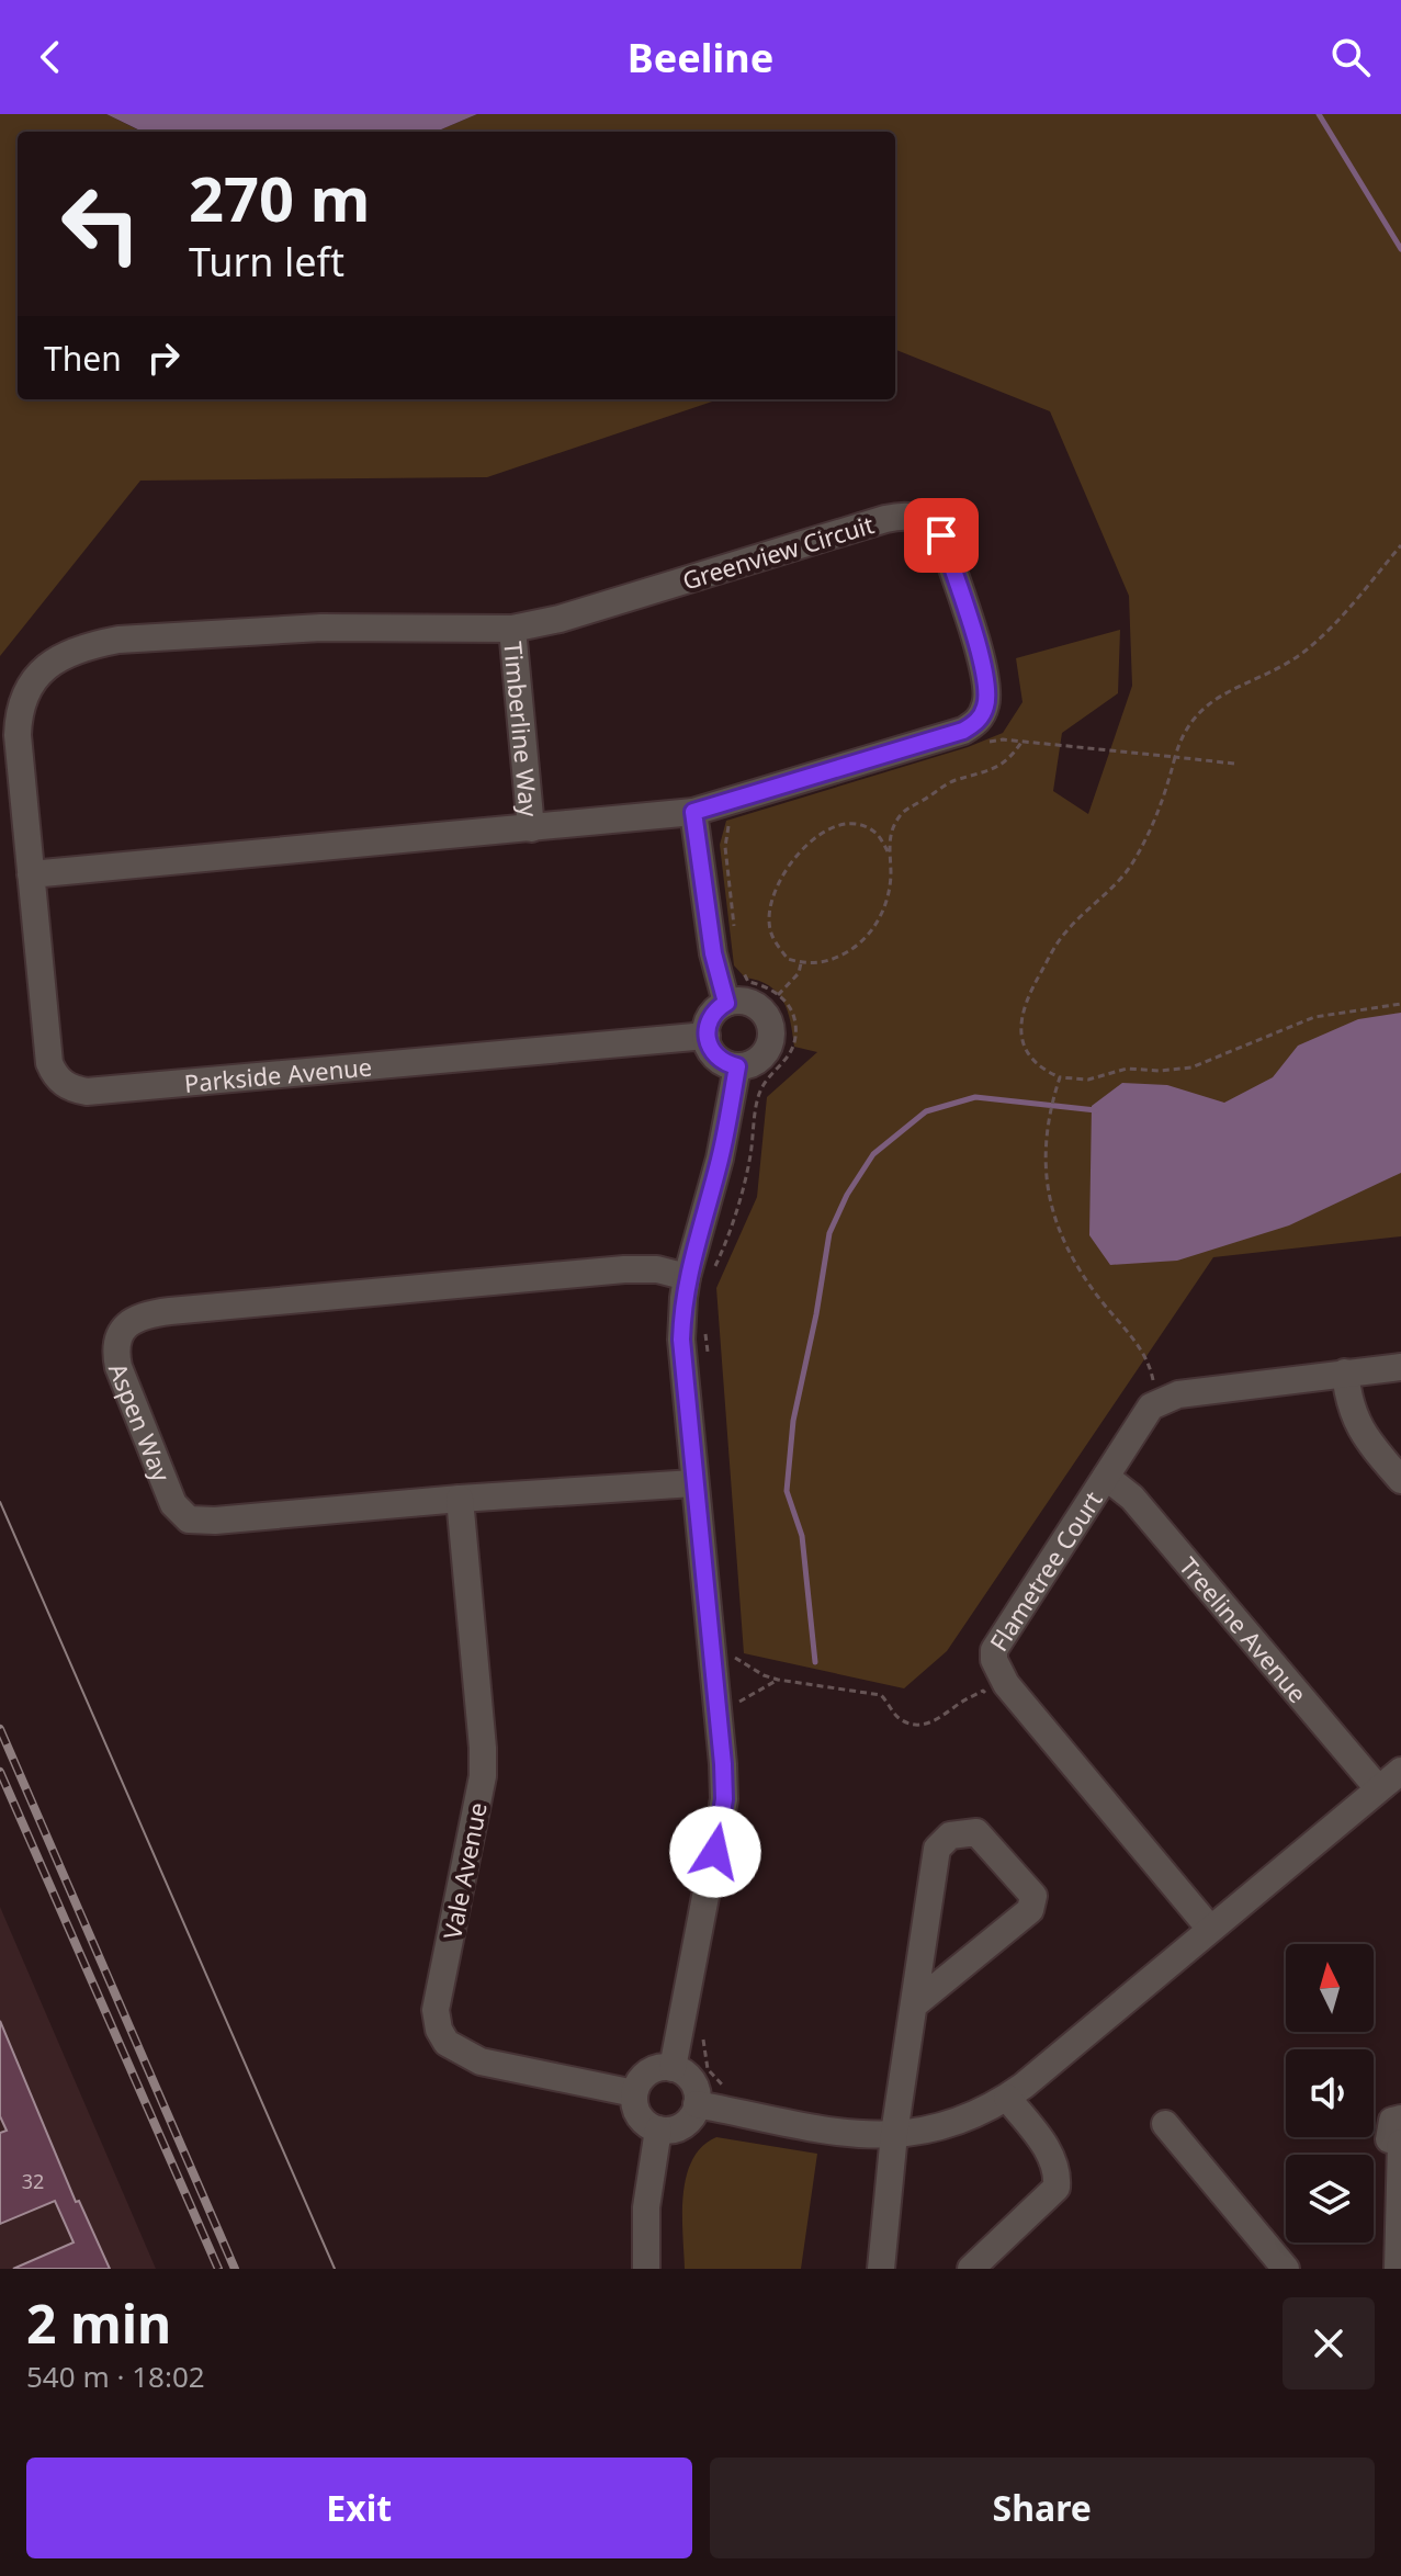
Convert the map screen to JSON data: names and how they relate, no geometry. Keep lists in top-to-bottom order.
{
  "streets": {
    "street": [
      "Greenview Circuit",
      "Timberline Way",
      "Parkside Avenue",
      "Aspen Way",
      "Flametree Court",
      "Treeline Avenue",
      "Vale Avenue"
    ]
  },
  "crossings": [
    ["Greenview Circuit", "Timberline Way"],
    ["Greenview Circuit", "Parkside Avenue"],
    ["Aspen Way", "Vale Avenue"],
    ["Flametree Court", "Treeline Avenue"]
  ],
  "house_numbers": ["32"],
  "north": "top",
  "page": {
    "header": "Beeline",
    "turn": ["270 m", "Turn left"],
    "then": "Then",
    "heading": ["2 min", "540 m · 18:02"],
    "buttons": ["Exit", "Share"]
  }
}
